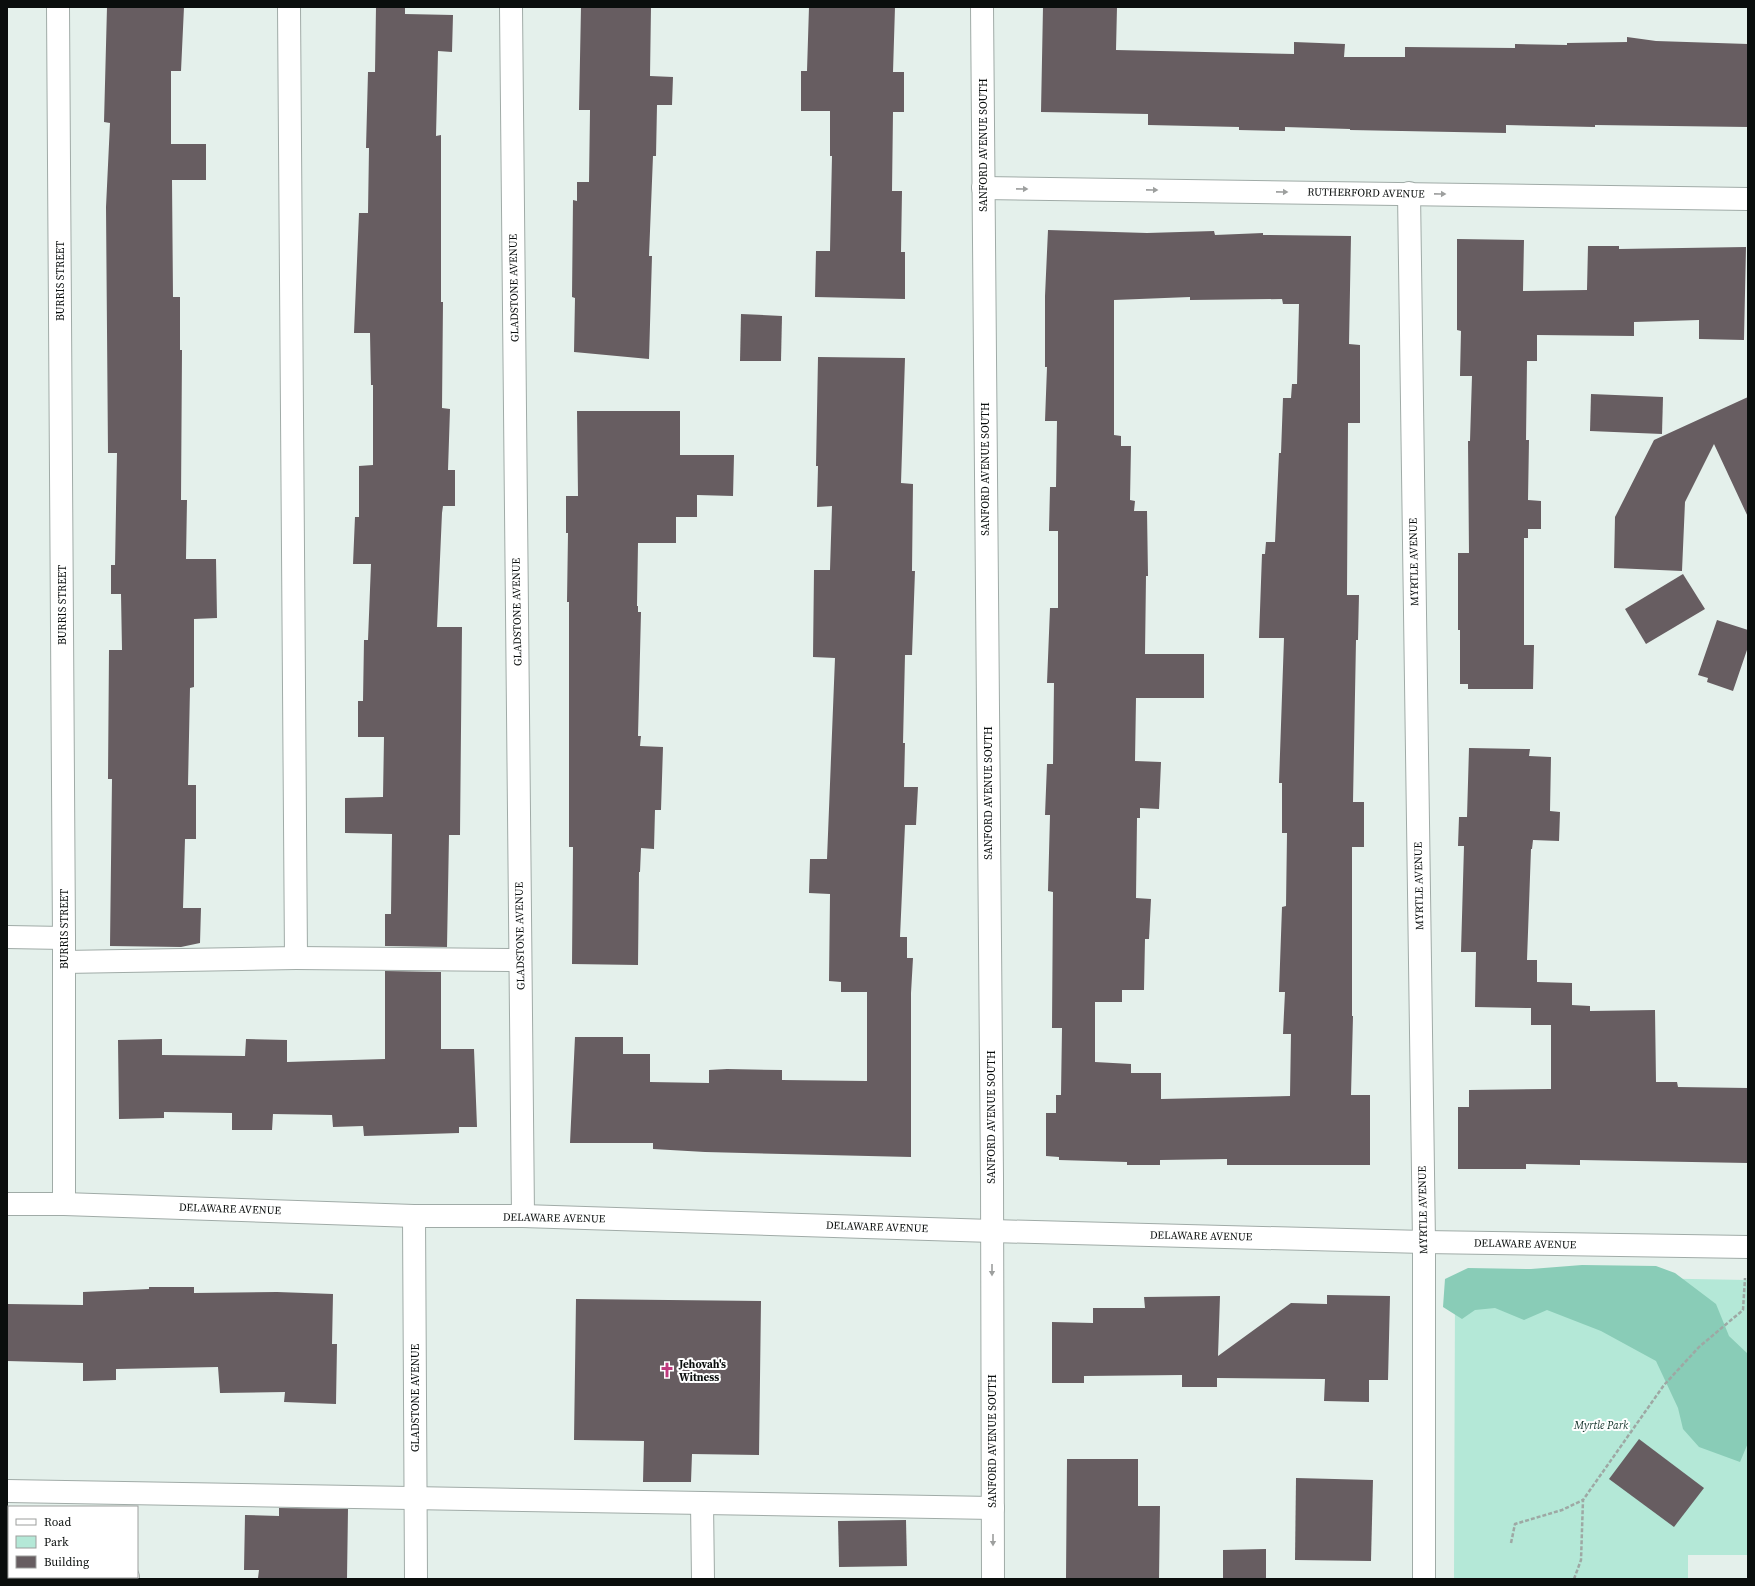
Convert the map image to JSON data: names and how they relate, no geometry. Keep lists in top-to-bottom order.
{
  "streets": {
    "street": [
      "SANFORD AVENUE SOUTH",
      "RUTHERFORD AVENUE",
      "BURRIS STREET",
      "GLADSTONE AVENUE",
      "MYRTLE AVENUE",
      "DELAWARE AVENUE"
    ]
  },
  "crossings": [
    ["SANFORD AVENUE SOUTH", "RUTHERFORD AVENUE"],
    ["SANFORD AVENUE SOUTH", "DELAWARE AVENUE"],
    ["RUTHERFORD AVENUE", "MYRTLE AVENUE"],
    ["BURRIS STREET", "DELAWARE AVENUE"],
    ["GLADSTONE AVENUE", "DELAWARE AVENUE"],
    ["MYRTLE AVENUE", "DELAWARE AVENUE"]
  ],
  "one_way": ["RUTHERFORD AVENUE"],
  "parks": ["Myrtle Park"],
  "places": {
    "church": ["Jehovah's Witness"]
  },
  "legend": ["Road", "Park", "Building"]
}
